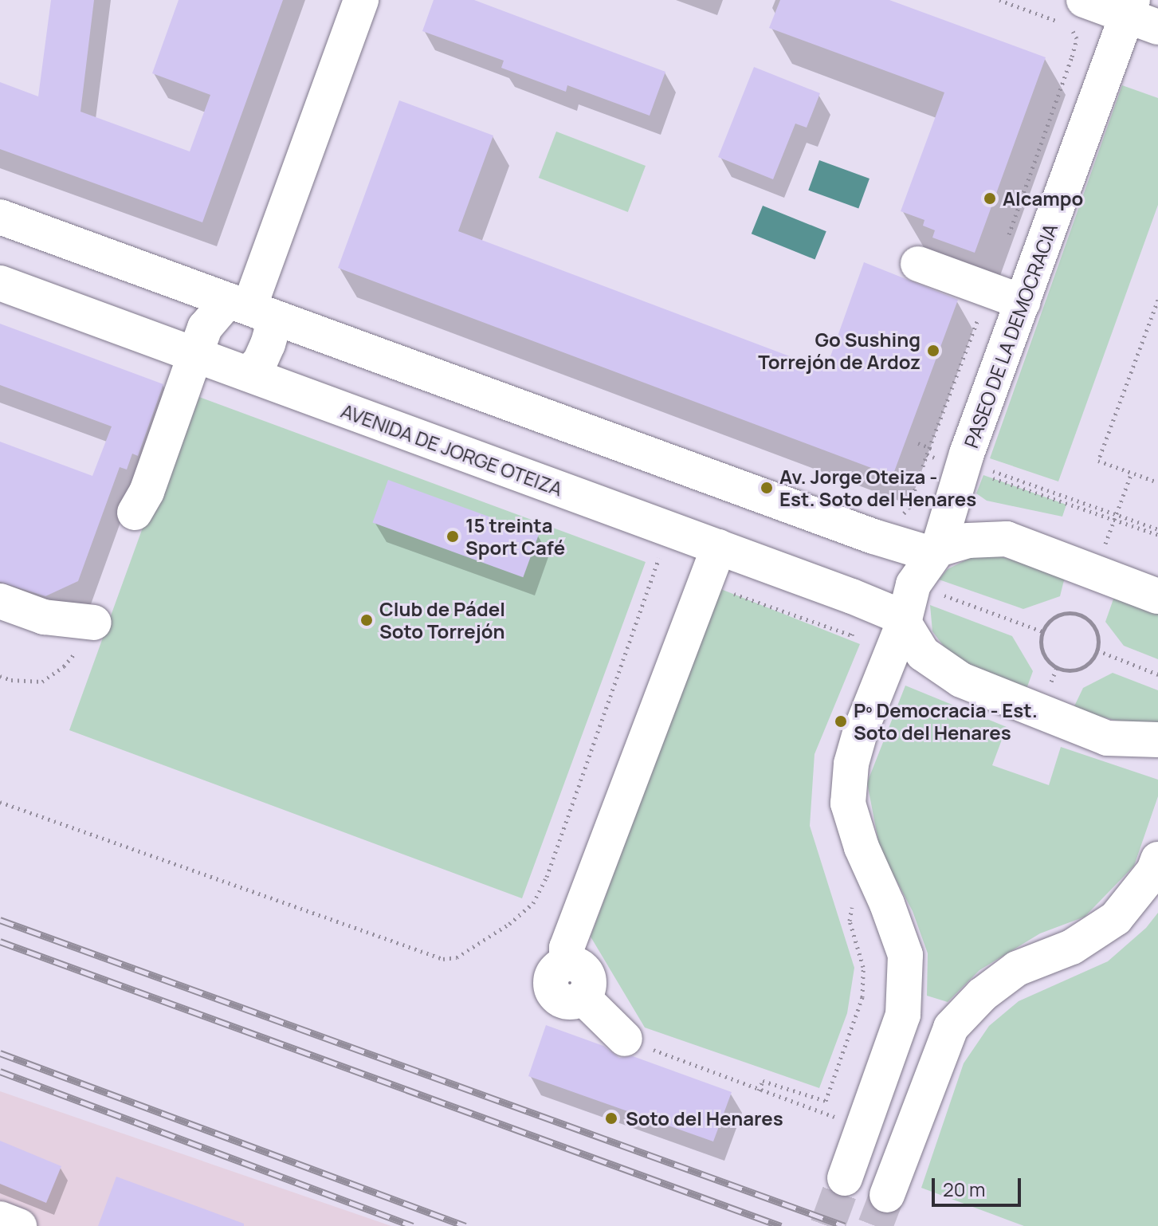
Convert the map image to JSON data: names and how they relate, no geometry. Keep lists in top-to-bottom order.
{
  "streets": {
    "street": ["PASEO DE LA DEMOCRACIA", "AVENIDA DE JORGE OTEIZA"]
  },
  "crossings": [
    ["PASEO DE LA DEMOCRACIA", "AVENIDA DE JORGE OTEIZA"]
  ],
  "places": [
    "Alcampo",
    "Go Sushing Torrejón de Ardoz",
    "Av. Jorge Oteiza - Est. Soto del Henares",
    "15 treinta Sport Café",
    "Club de Pádel Soto Torrejón",
    "Pº Democracia - Est. Soto del Henares",
    "Soto del Henares"
  ],
  "scale_bar": "20 m"
}
